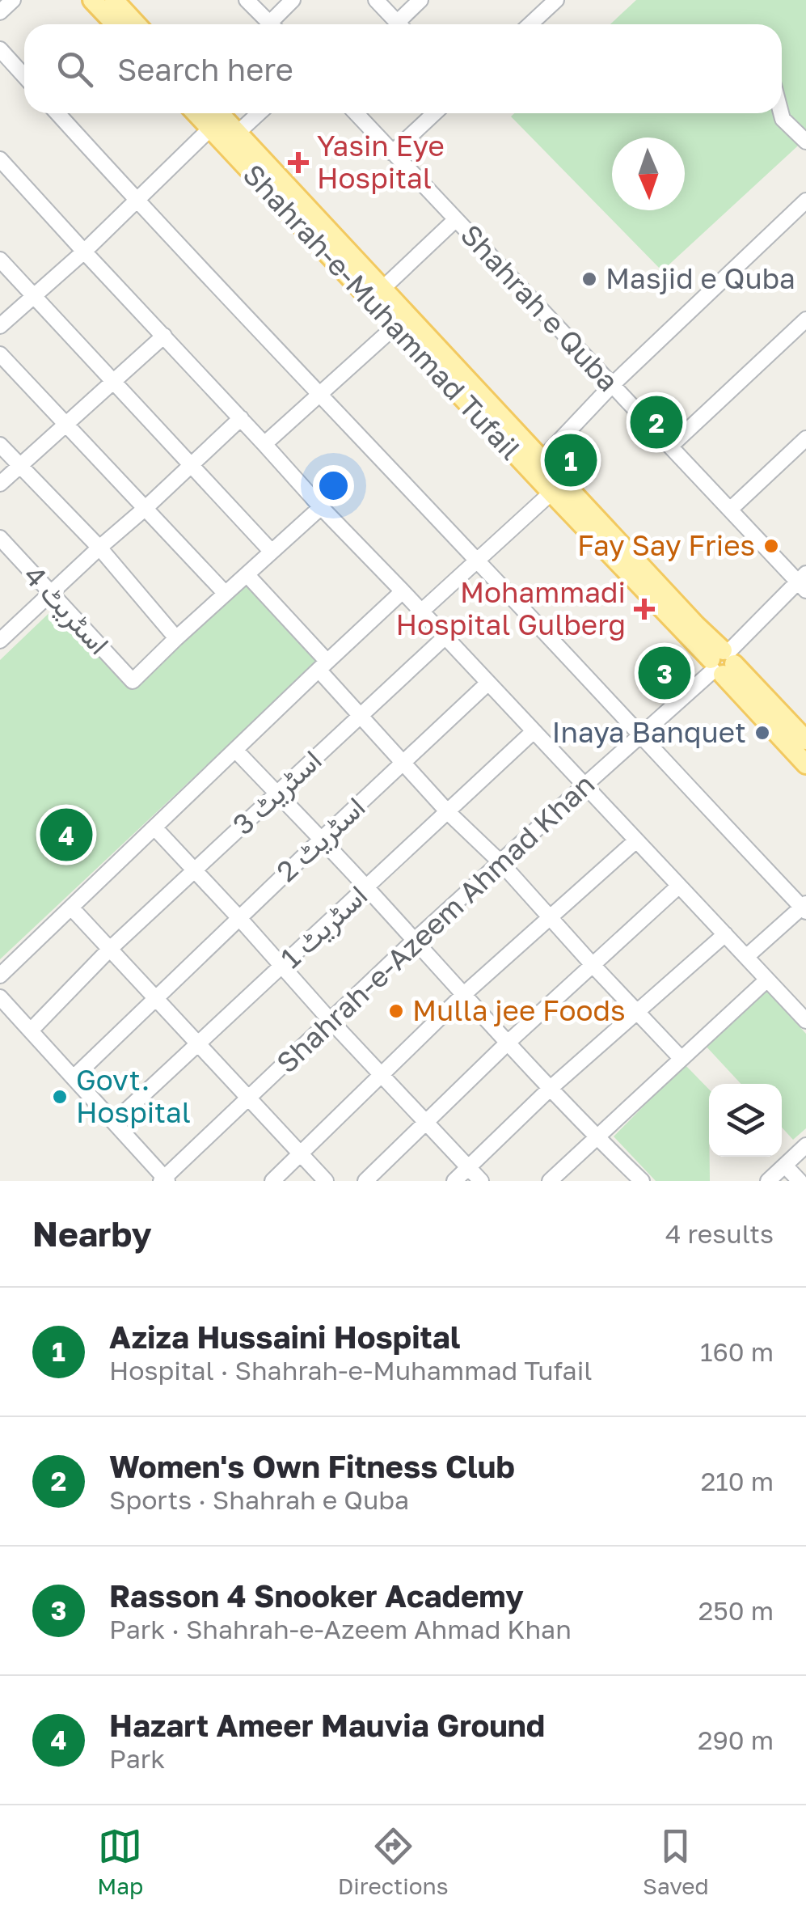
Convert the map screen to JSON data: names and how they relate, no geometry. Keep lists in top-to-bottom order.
{
  "streets": {
    "main road": ["Shahrah-e-Muhammad Tufail"],
    "street": [
      "Shahrah e Quba",
      "اسٹریٹ 4",
      "اسٹریٹ 3",
      "اسٹریٹ 2",
      "Shahrah-e-Azeem Ahmad Khan",
      "اسٹریٹ 1"
    ]
  },
  "crossings": [
    ["Shahrah e Quba", "Shahrah-e-Azeem Ahmad Khan"],
    ["Shahrah-e-Muhammad Tufail", "Shahrah-e-Azeem Ahmad Khan"]
  ],
  "places": {
    "health": ["Yasin Eye Hospital", "Mohammadi Hospital Gulberg"],
    "other": [
      "Masjid e Quba",
      "Fay Say Fries",
      "Inaya Banquet",
      "Mulla jee Foods",
      "Govt. Hospital"
    ]
  },
  "north": "bottom",
  "page": {
    "search": "Search here",
    "pins": [
      "2",
      "1",
      "3",
      "4"
    ],
    "heading": ["Nearby", "4 results"],
    "list": [
      {
        "mark": "1",
        "name": "Aziza Hussaini Hospital",
        "note": "Hospital · Shahrah-e-Muhammad Tufail",
        "value": "160 m"
      },
      {
        "mark": "2",
        "name": "Women's Own Fitness Club",
        "note": "Sports · Shahrah e Quba",
        "value": "210 m"
      },
      {
        "mark": "3",
        "name": "Rasson 4 Snooker Academy",
        "note": "Park · Shahrah-e-Azeem Ahmad Khan",
        "value": "250 m"
      },
      {
        "mark": "4",
        "name": "Hazart Ameer Mauvia Ground",
        "note": "Park",
        "value": "290 m"
      }
    ],
    "nav": ["Map", "Directions", "Saved"]
  }
}
